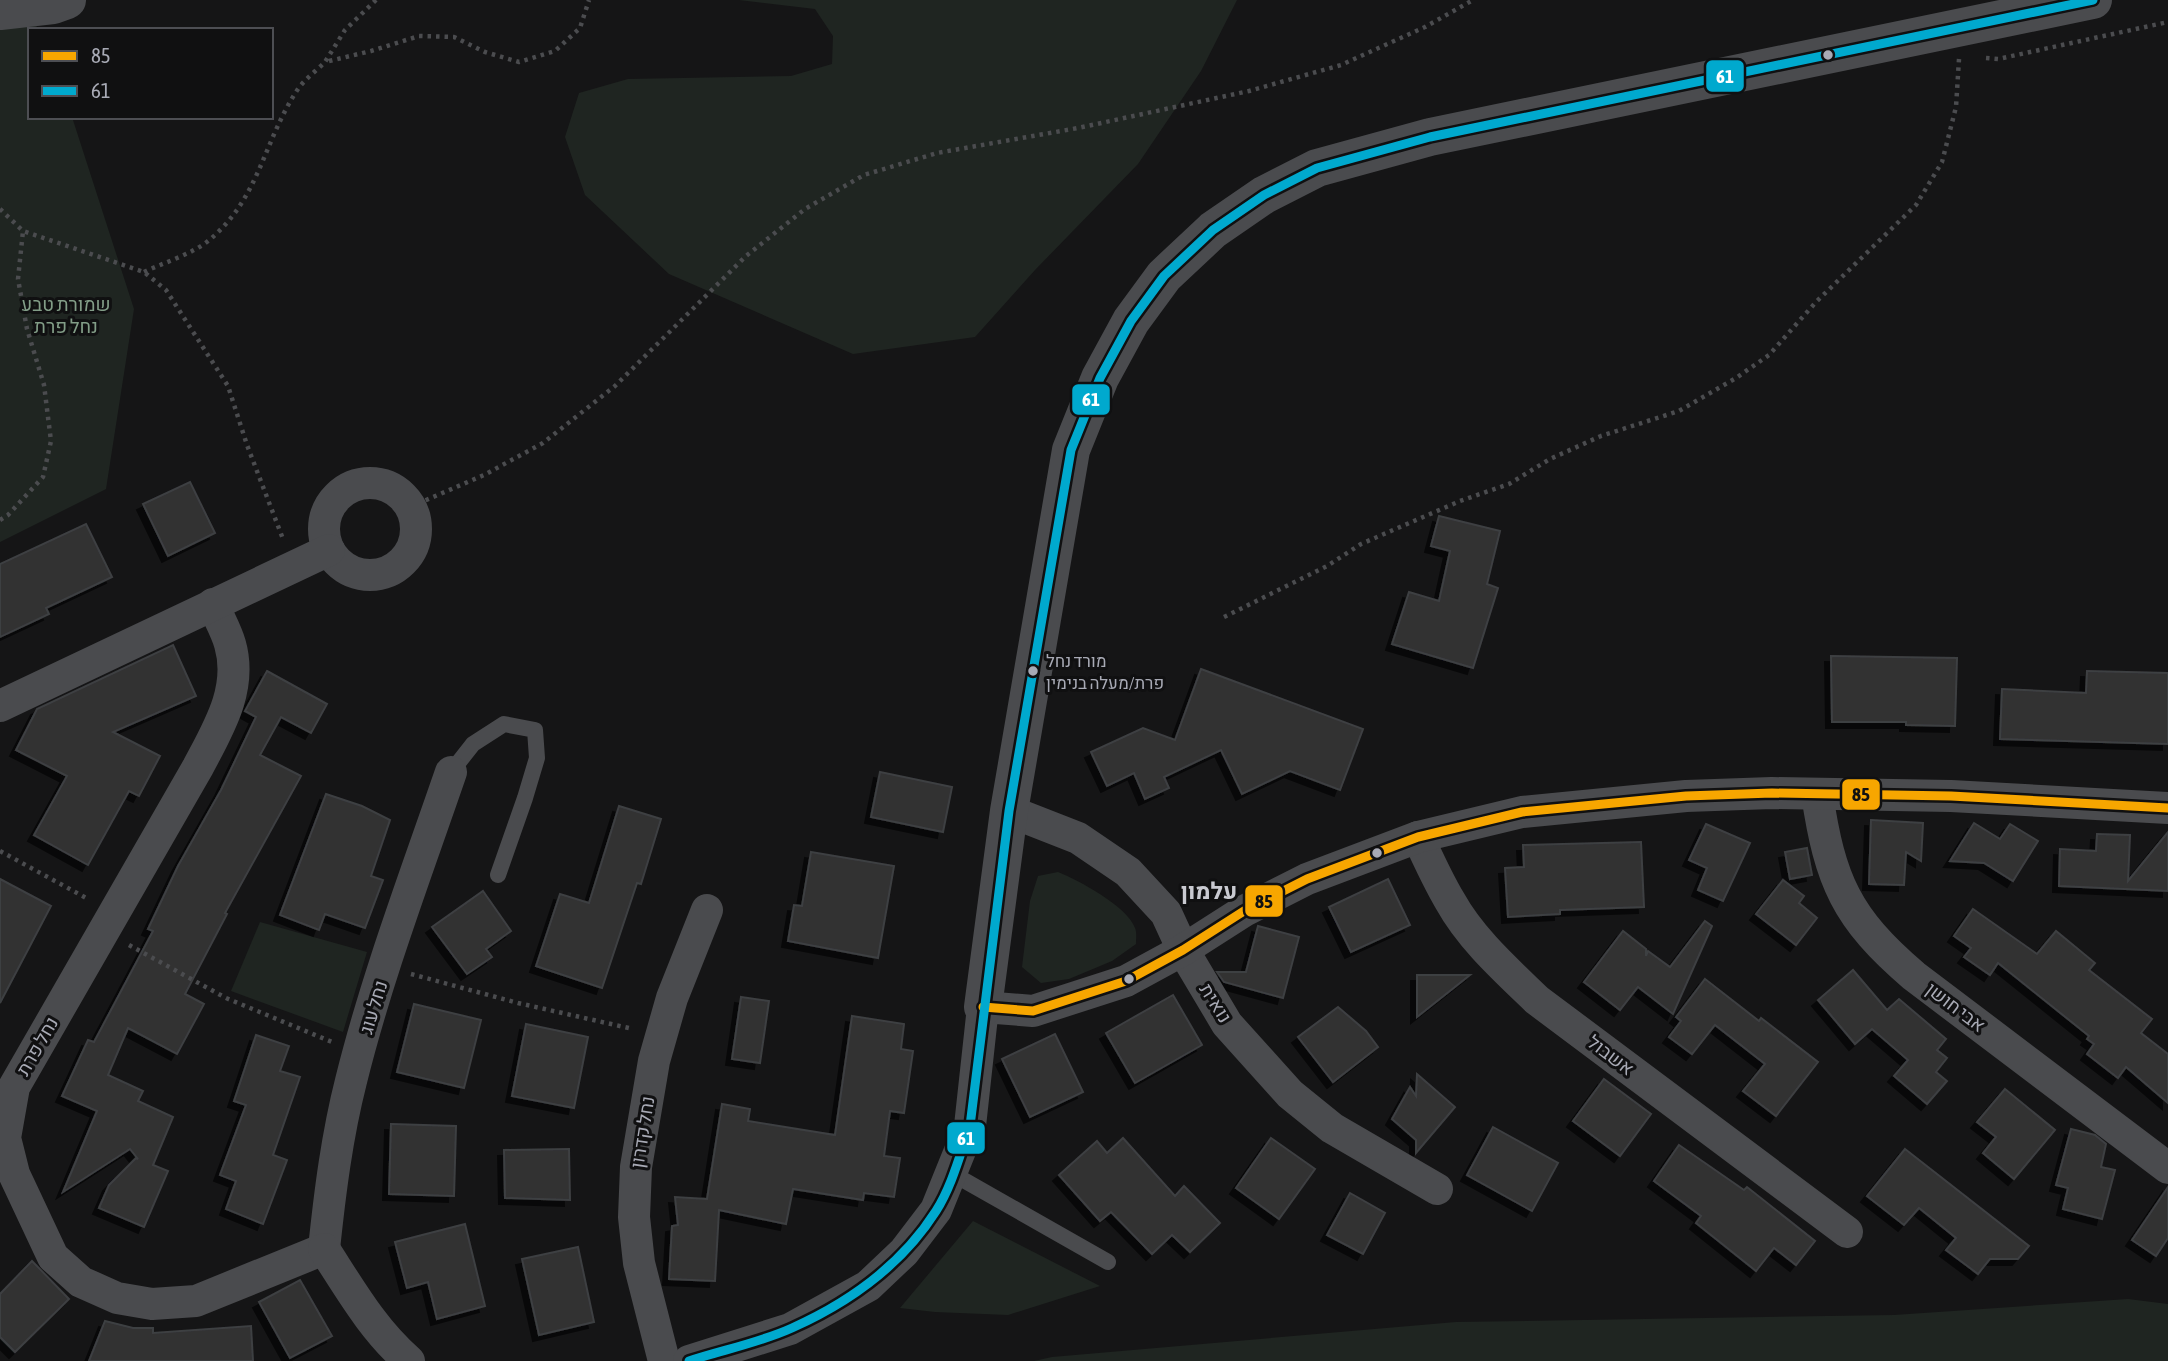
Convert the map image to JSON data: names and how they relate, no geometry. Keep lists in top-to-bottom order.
{
  "streets": {
    "street": [
      "נואית",
      "נחל עוג",
      "אבי חושן",
      "נחל פרת",
      "אשבול",
      "נחל קדרון"
    ]
  },
  "crossings": [
    ["נחל עוג", "נחל פרת"]
  ],
  "districts": ["עלמון"],
  "parks": ["שמורת טבע נחל פרת"],
  "places": ["מורד נחל פרת/מעלה בנימין"],
  "lines": ["transit line 61", "transit line 85"],
  "legend": ["85", "61"]
}
